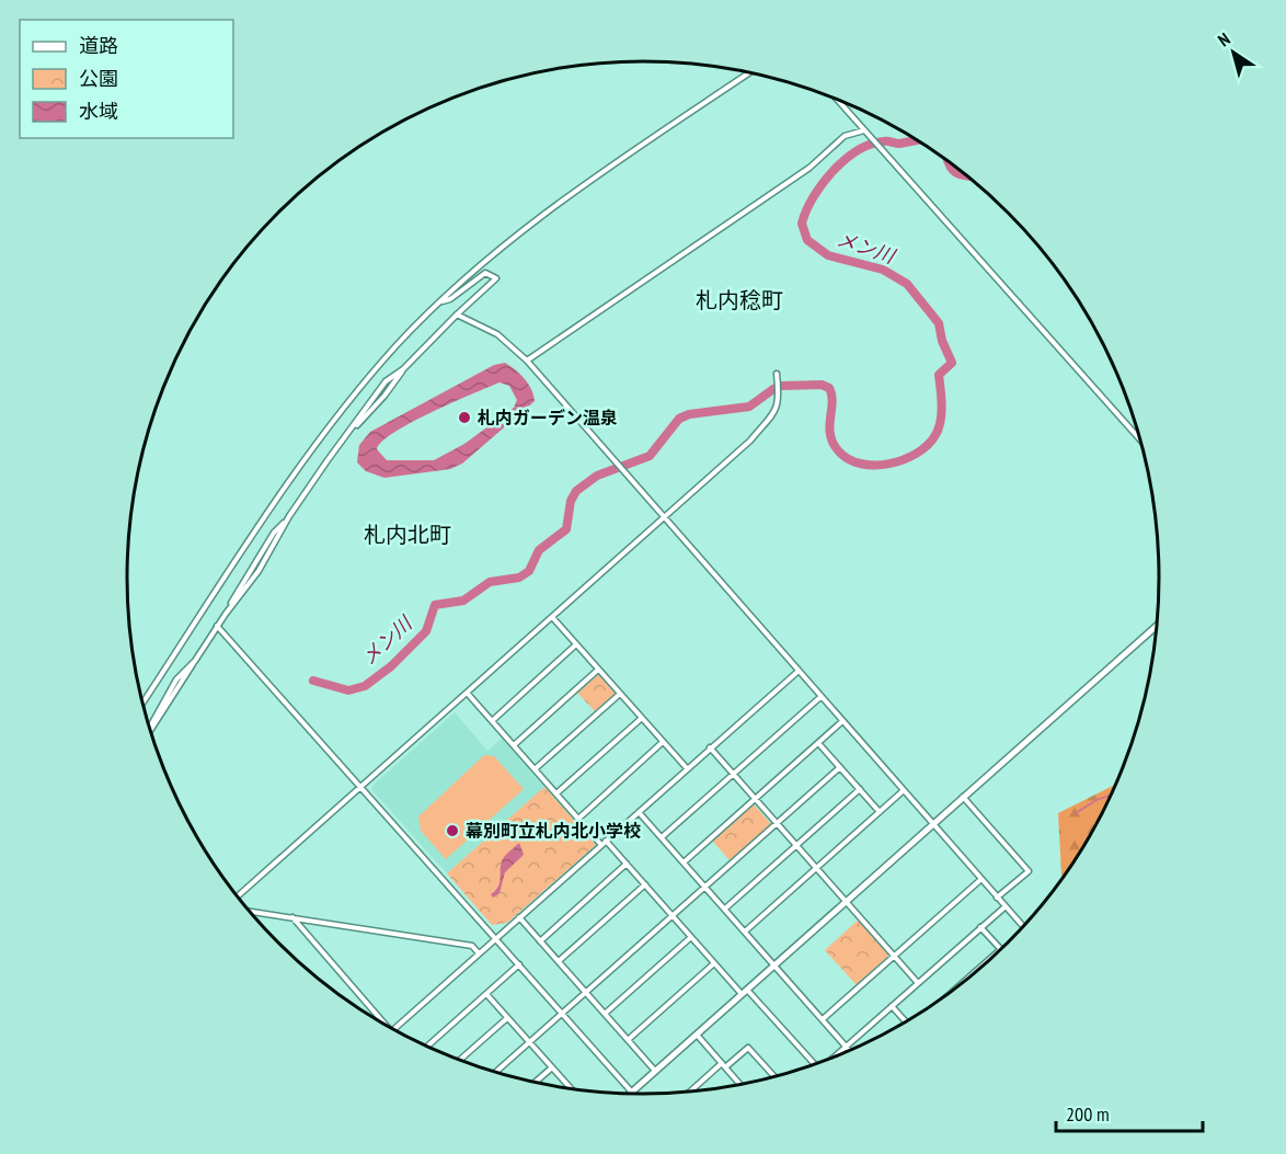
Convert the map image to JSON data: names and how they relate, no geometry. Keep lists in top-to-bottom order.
{
  "districts": ["札内稔町", "札内北町"],
  "water": ["メン川"],
  "places": ["札内ガーデン温泉", "幕別町立札内北小学校"],
  "legend": ["道路", "公園", "水域"],
  "scale_bar": "200 m",
  "north": "top left"
}
